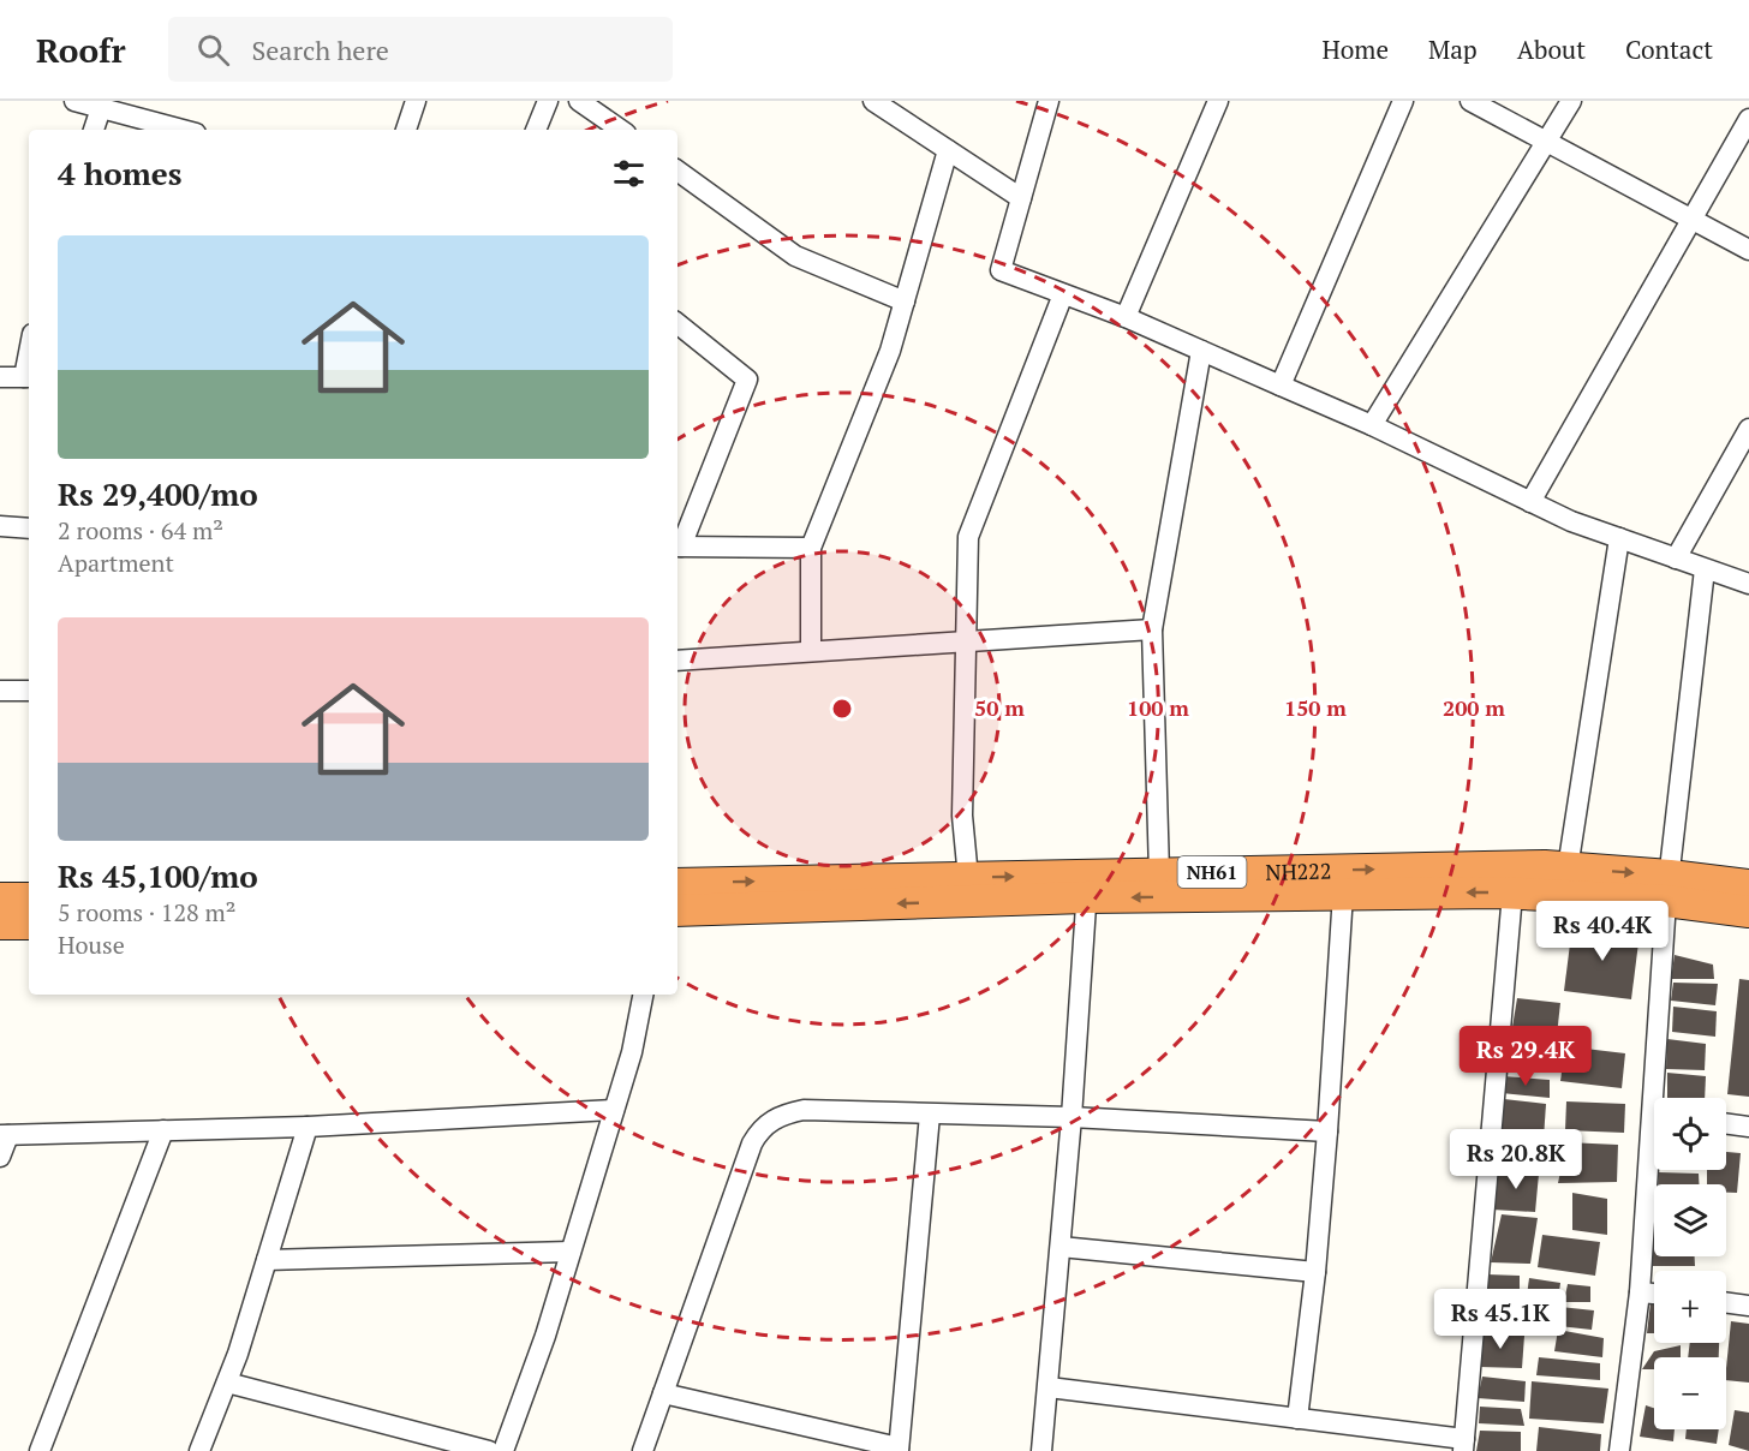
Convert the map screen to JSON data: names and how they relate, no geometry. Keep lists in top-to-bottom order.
{
  "streets": {
    "highway": ["NH222", "NH61"]
  },
  "page": {
    "header": "Roofr",
    "search": "Search here",
    "nav": [
      "Home",
      "Map",
      "About",
      "Contact"
    ],
    "heading": "4 homes",
    "list": [
      {
        "name": "Rs 29,400/mo",
        "note": "2 rooms · 64 m² · Apartment"
      },
      {
        "name": "Rs 45,100/mo",
        "note": "5 rooms · 128 m² · House"
      }
    ],
    "price": [
      "Rs 40.4K",
      "Rs 29.4K",
      "Rs 20.8K",
      "Rs 45.1K"
    ],
    "map_buttons": ["+", "−"]
  },
  "rings": [
    "50 m",
    "100 m",
    "150 m",
    "200 m"
  ]
}
